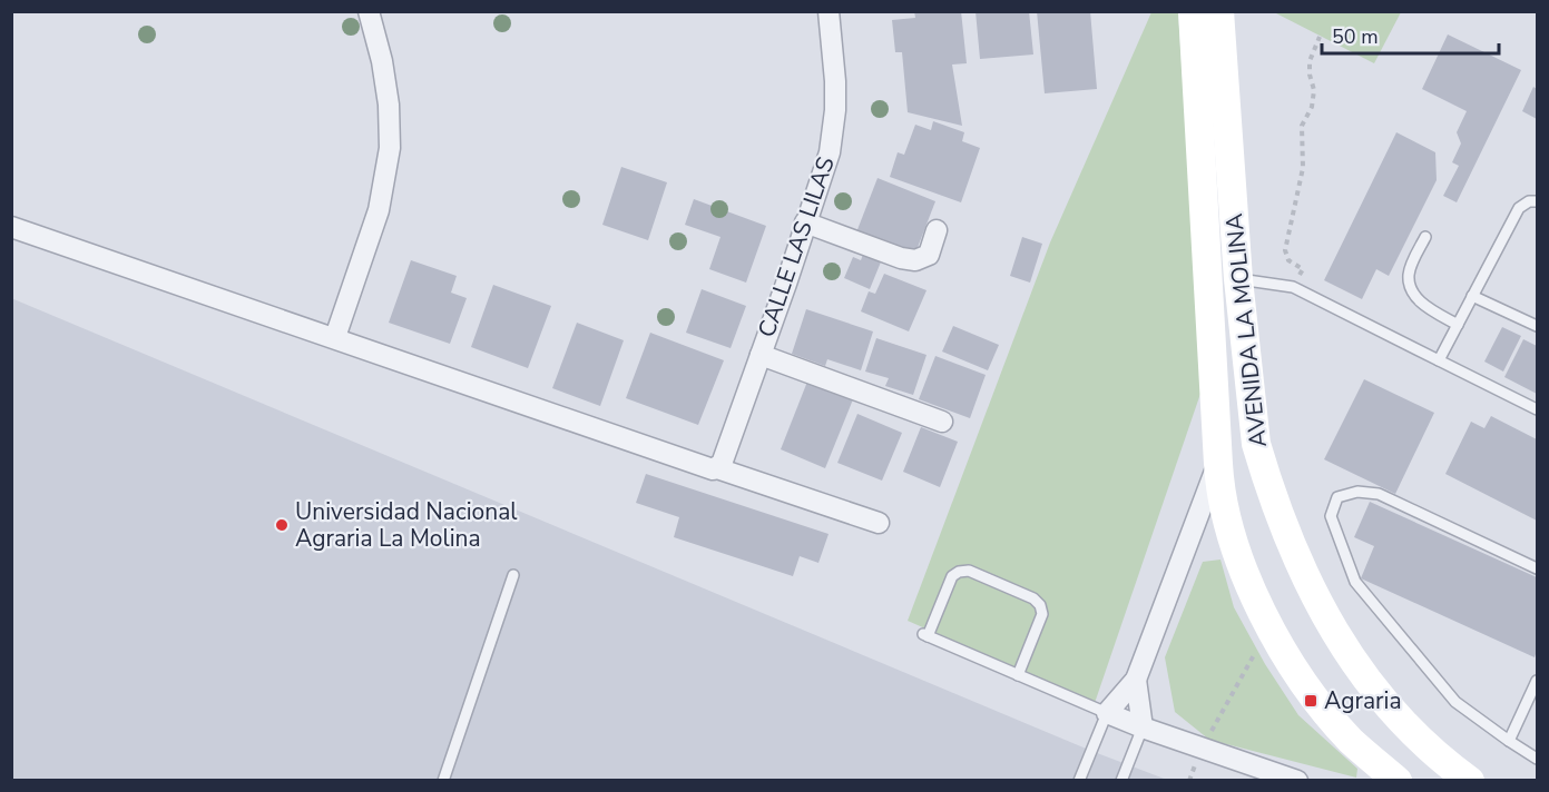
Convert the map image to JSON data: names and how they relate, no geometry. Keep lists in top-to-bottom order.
{
  "streets": {
    "main road": ["AVENIDA LA MOLINA"],
    "street": ["CALLE LAS LILAS"]
  },
  "places": {
    "other": ["Universidad Nacional Agraria La Molina"],
    "transit": ["Agraria"]
  },
  "scale_bar": "50 m"
}
